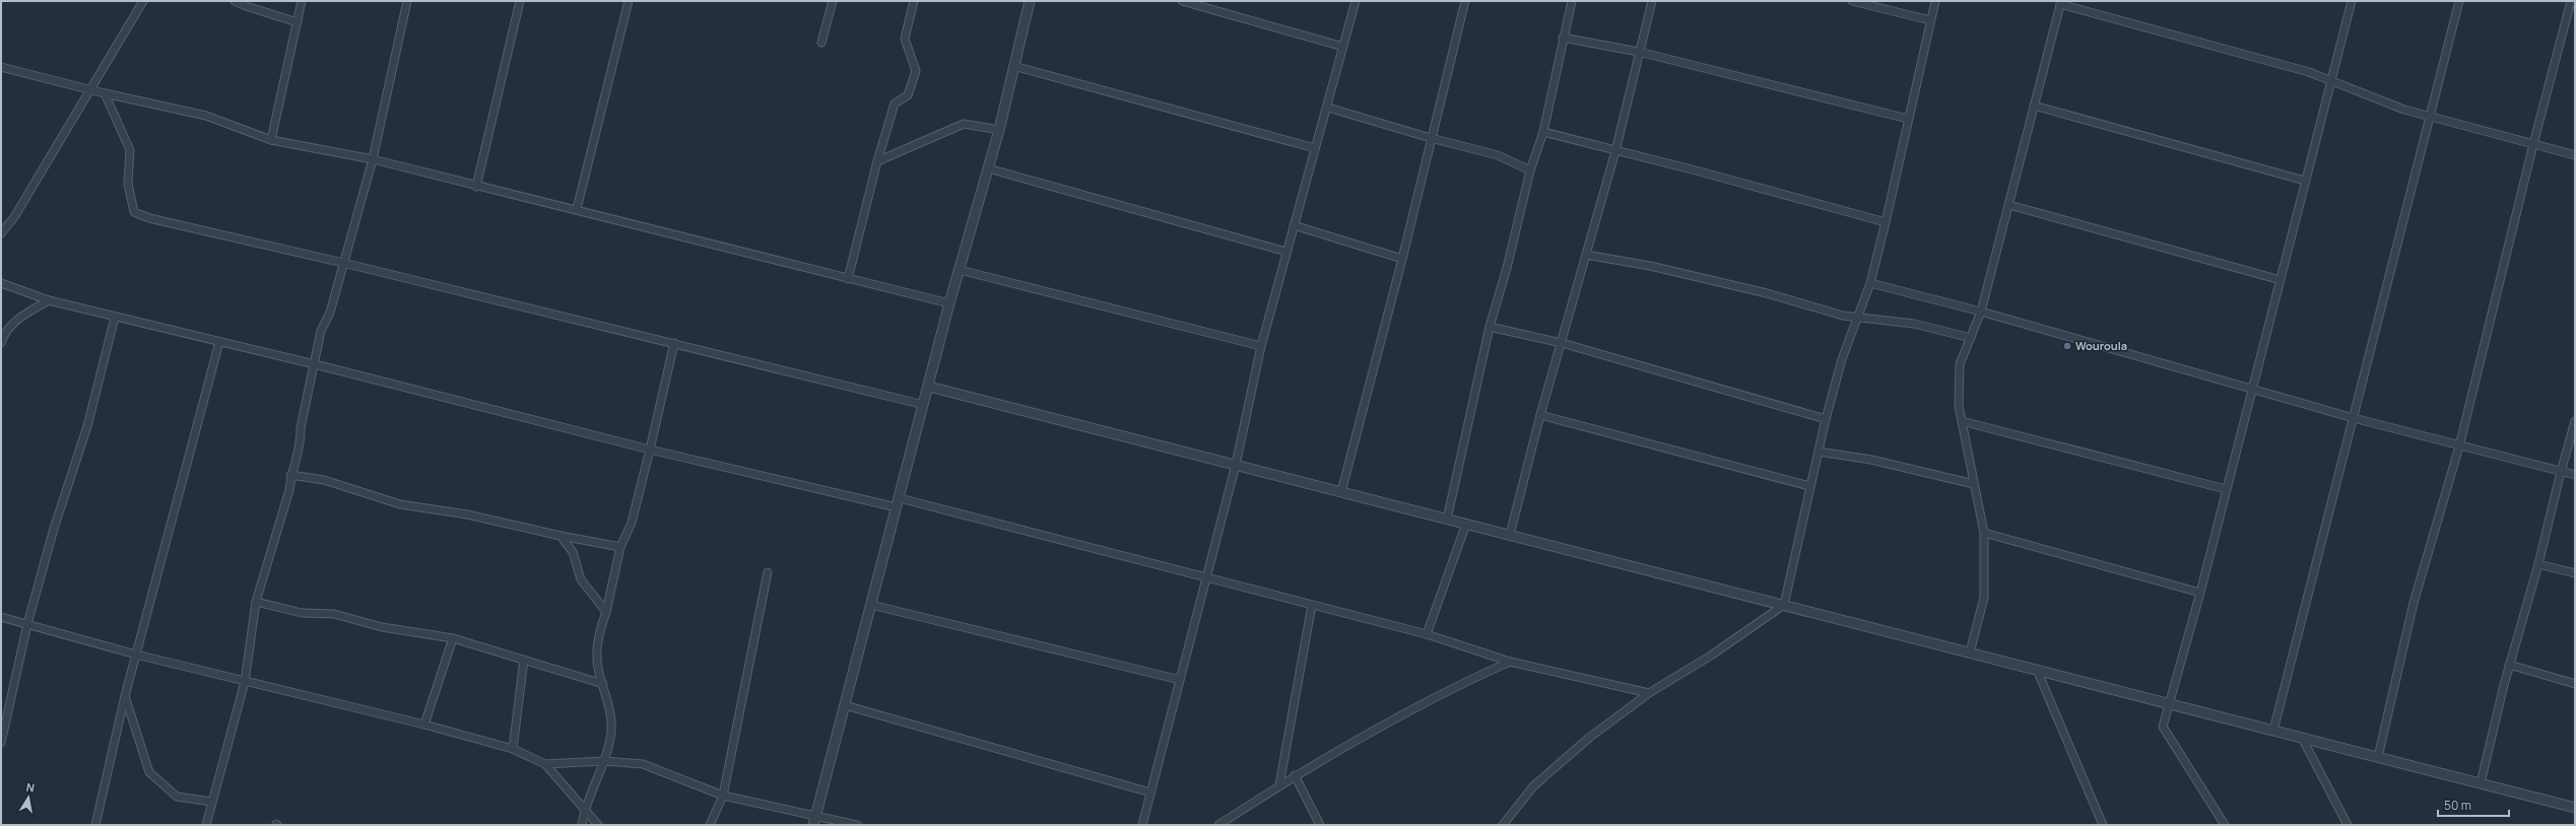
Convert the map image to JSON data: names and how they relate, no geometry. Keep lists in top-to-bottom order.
{
  "places": ["Wouroula"],
  "scale_bar": "50 m",
  "north": "top"
}
